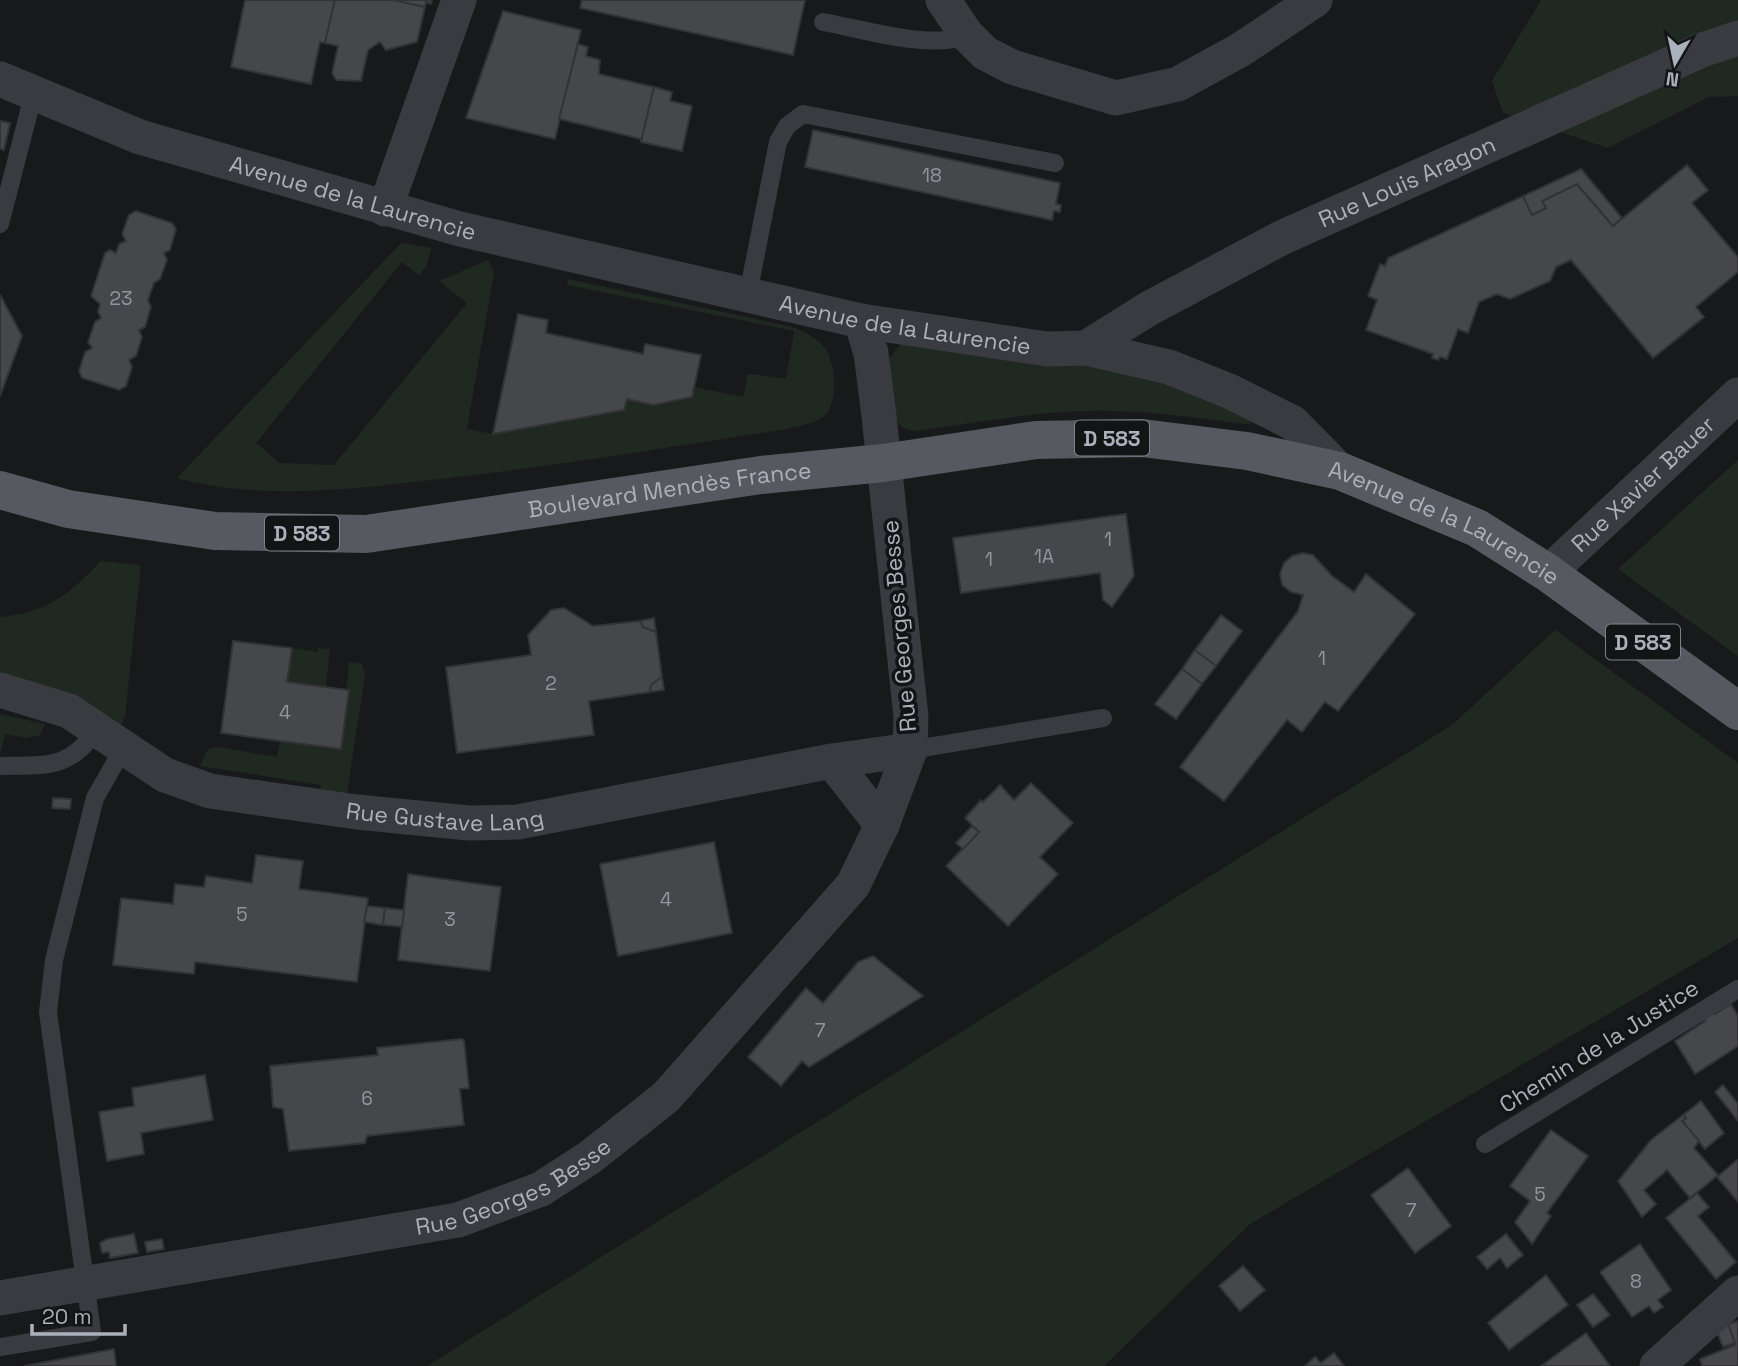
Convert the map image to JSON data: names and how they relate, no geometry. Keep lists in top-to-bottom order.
{
  "streets": {
    "main road": ["Avenue de la Laurencie", "D 583", "Boulevard Mendès France"],
    "street": [
      "Rue Louis Aragon",
      "Rue Xavier Bauer",
      "Rue Georges Besse",
      "Rue Gustave Lang"
    ],
    "lane": ["Chemin de la Justice"]
  },
  "crossings": [
    ["Rue Louis Aragon", "Avenue de la Laurencie"],
    ["Avenue de la Laurencie", "Rue Xavier Bauer"],
    ["Avenue de la Laurencie", "Boulevard Mendès France"],
    ["Avenue de la Laurencie", "Rue Georges Besse"],
    ["Boulevard Mendès France", "Rue Georges Besse"],
    ["Rue Georges Besse", "Rue Gustave Lang"]
  ],
  "house_numbers": [
    "18",
    "23",
    "1",
    "1A",
    "1",
    "1",
    "2",
    "4",
    "4",
    "5",
    "3",
    "7",
    "6",
    "5",
    "7",
    "8"
  ],
  "scale_bar": "20 m",
  "north": "bottom"
}
